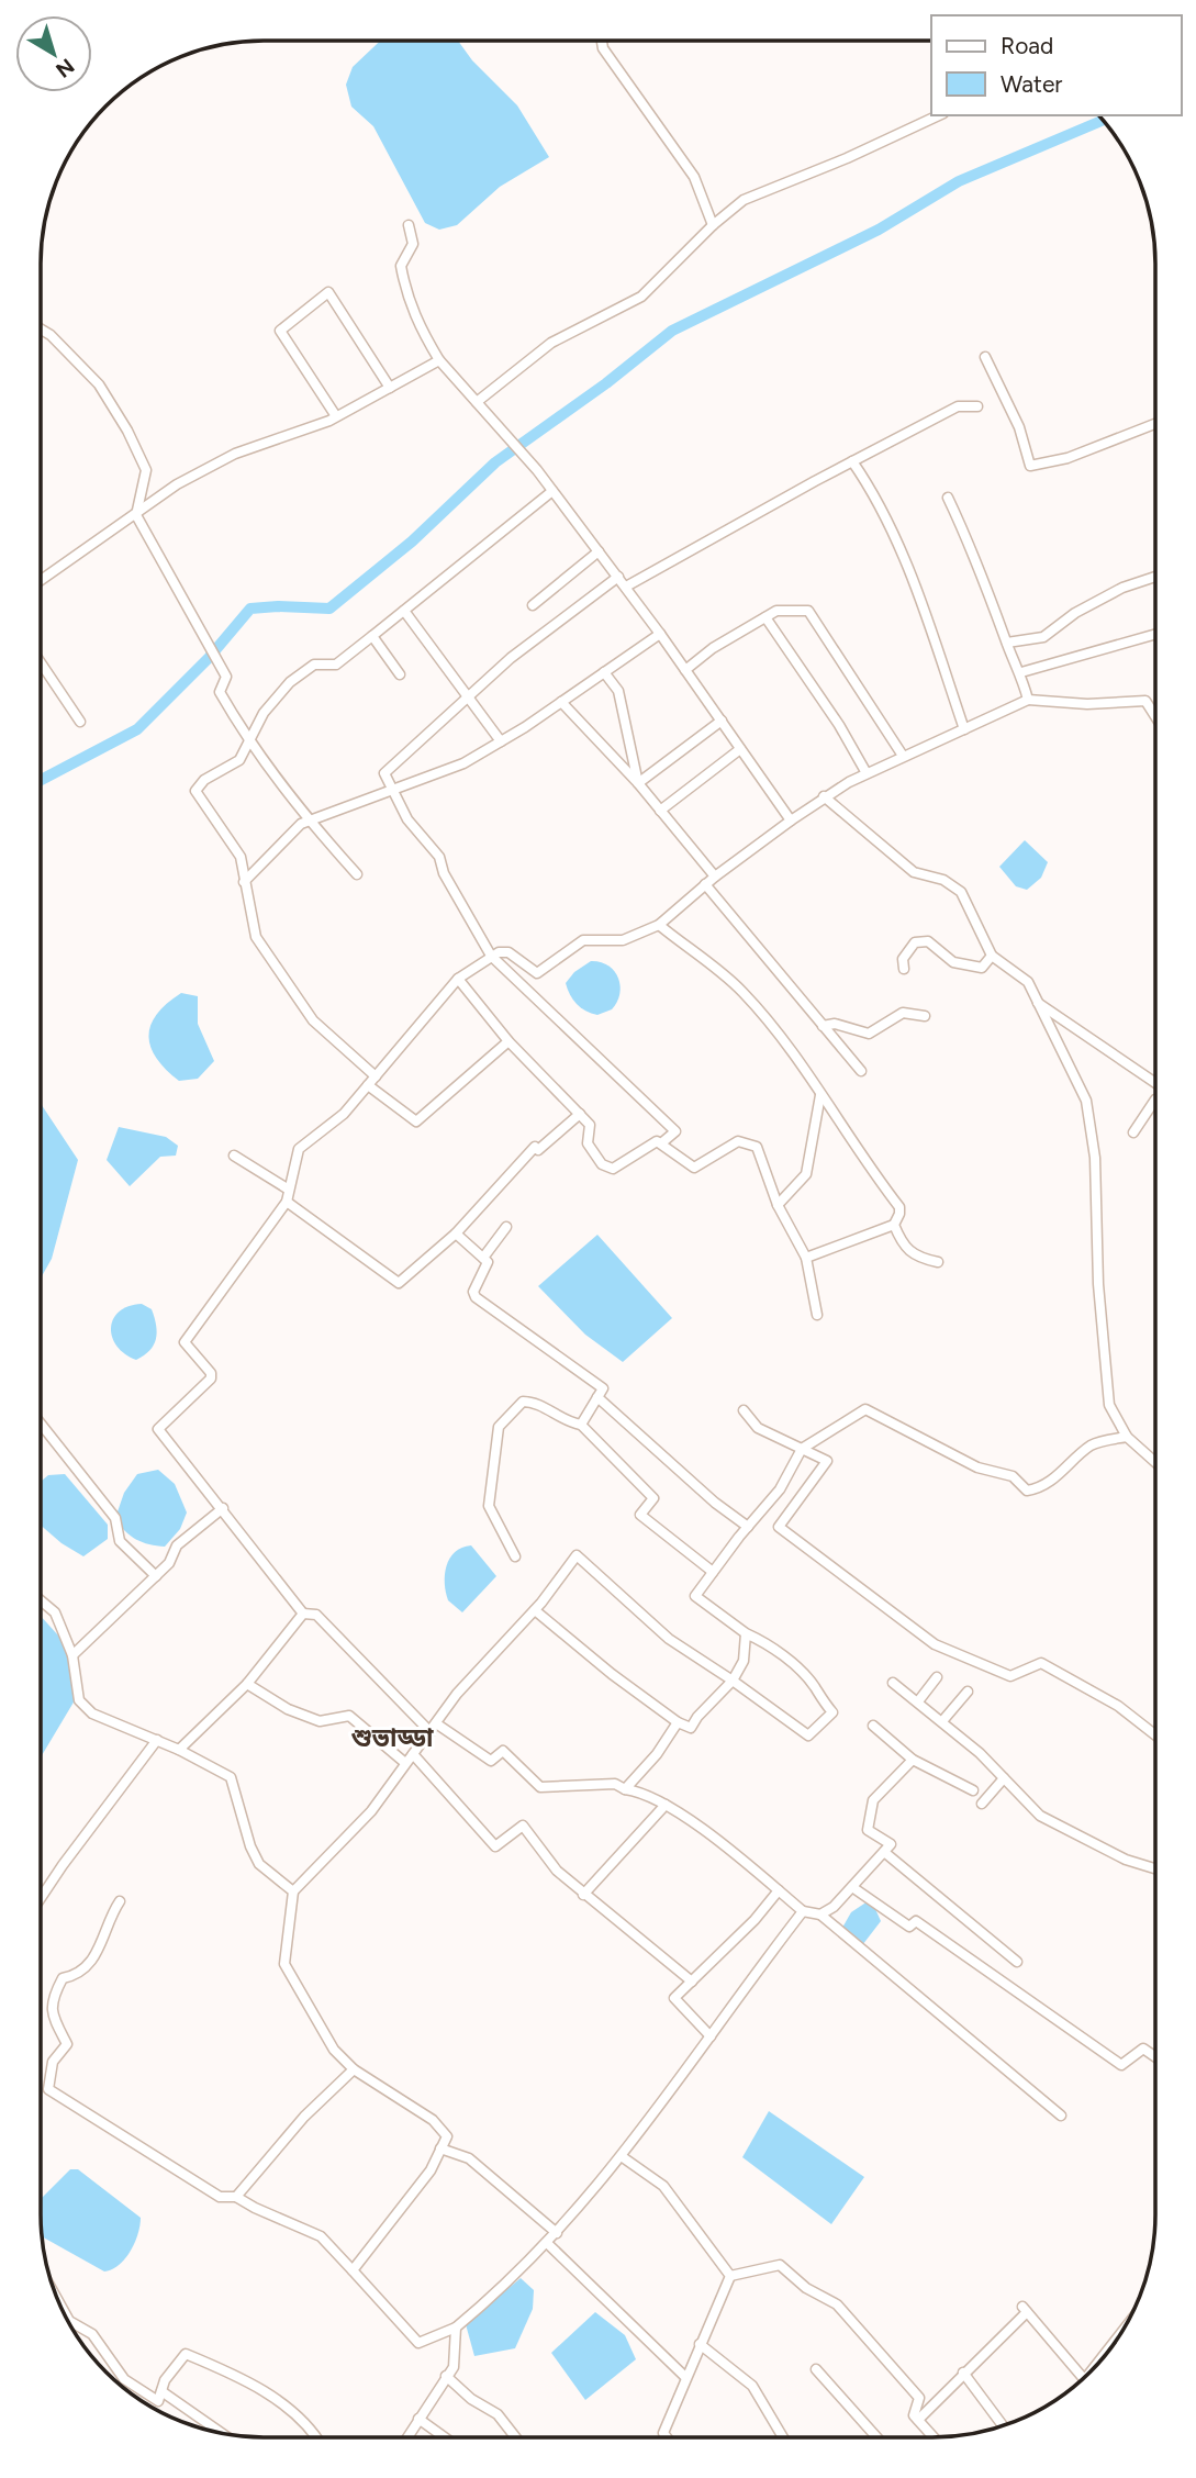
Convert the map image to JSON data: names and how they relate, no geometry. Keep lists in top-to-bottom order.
{
  "districts": ["শুভাড্ডা"],
  "legend": ["Road", "Water"],
  "north": "bottom right"
}
